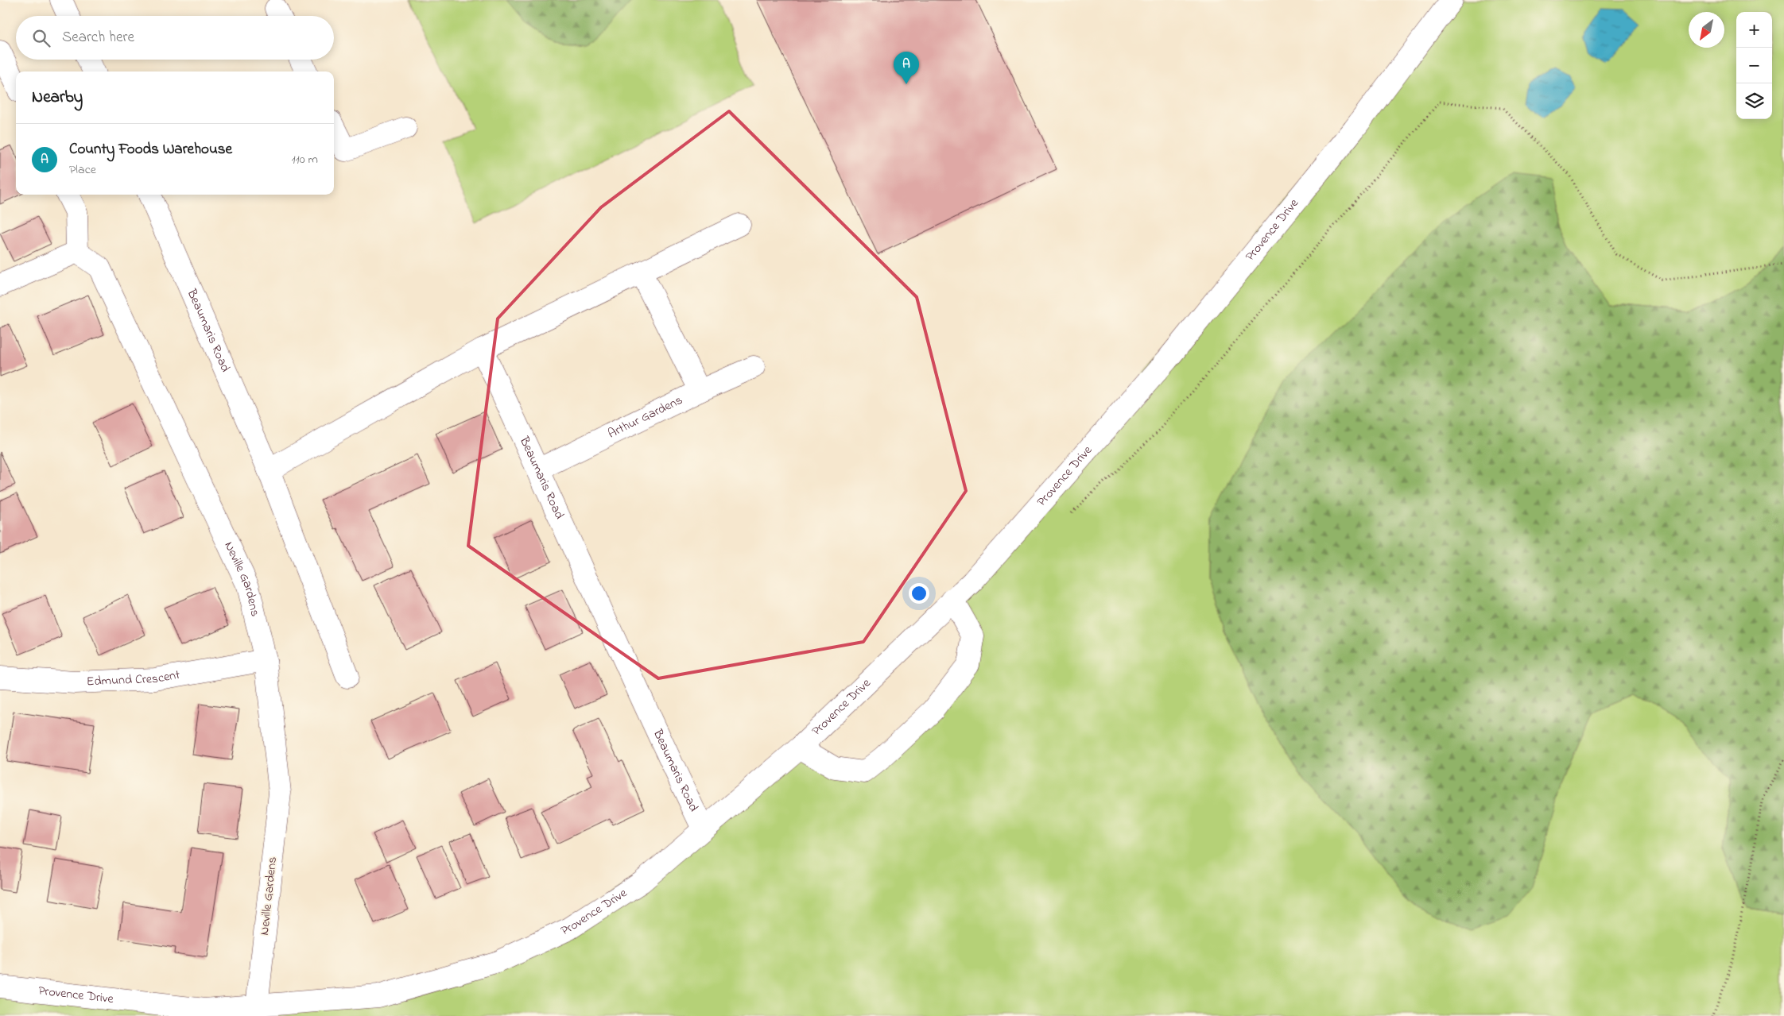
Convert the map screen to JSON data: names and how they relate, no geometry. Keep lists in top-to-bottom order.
{
  "streets": {
    "street": [
      "Provence Drive",
      "Beaumaris Road",
      "Arthur Gardens",
      "Neville Gardens",
      "Edmund Crescent"
    ]
  },
  "crossings": [
    ["Provence Drive", "Beaumaris Road"],
    ["Provence Drive", "Neville Gardens"],
    ["Beaumaris Road", "Arthur Gardens"],
    ["Neville Gardens", "Edmund Crescent"]
  ],
  "north": "bottom left",
  "page": {
    "map_buttons": ["+", "−"],
    "search": "Search here",
    "pins": "A",
    "heading": "Nearby",
    "list": [
      {
        "mark": "A",
        "name": "County Foods Warehouse",
        "note": "Place",
        "value": "110 m"
      }
    ]
  }
}
